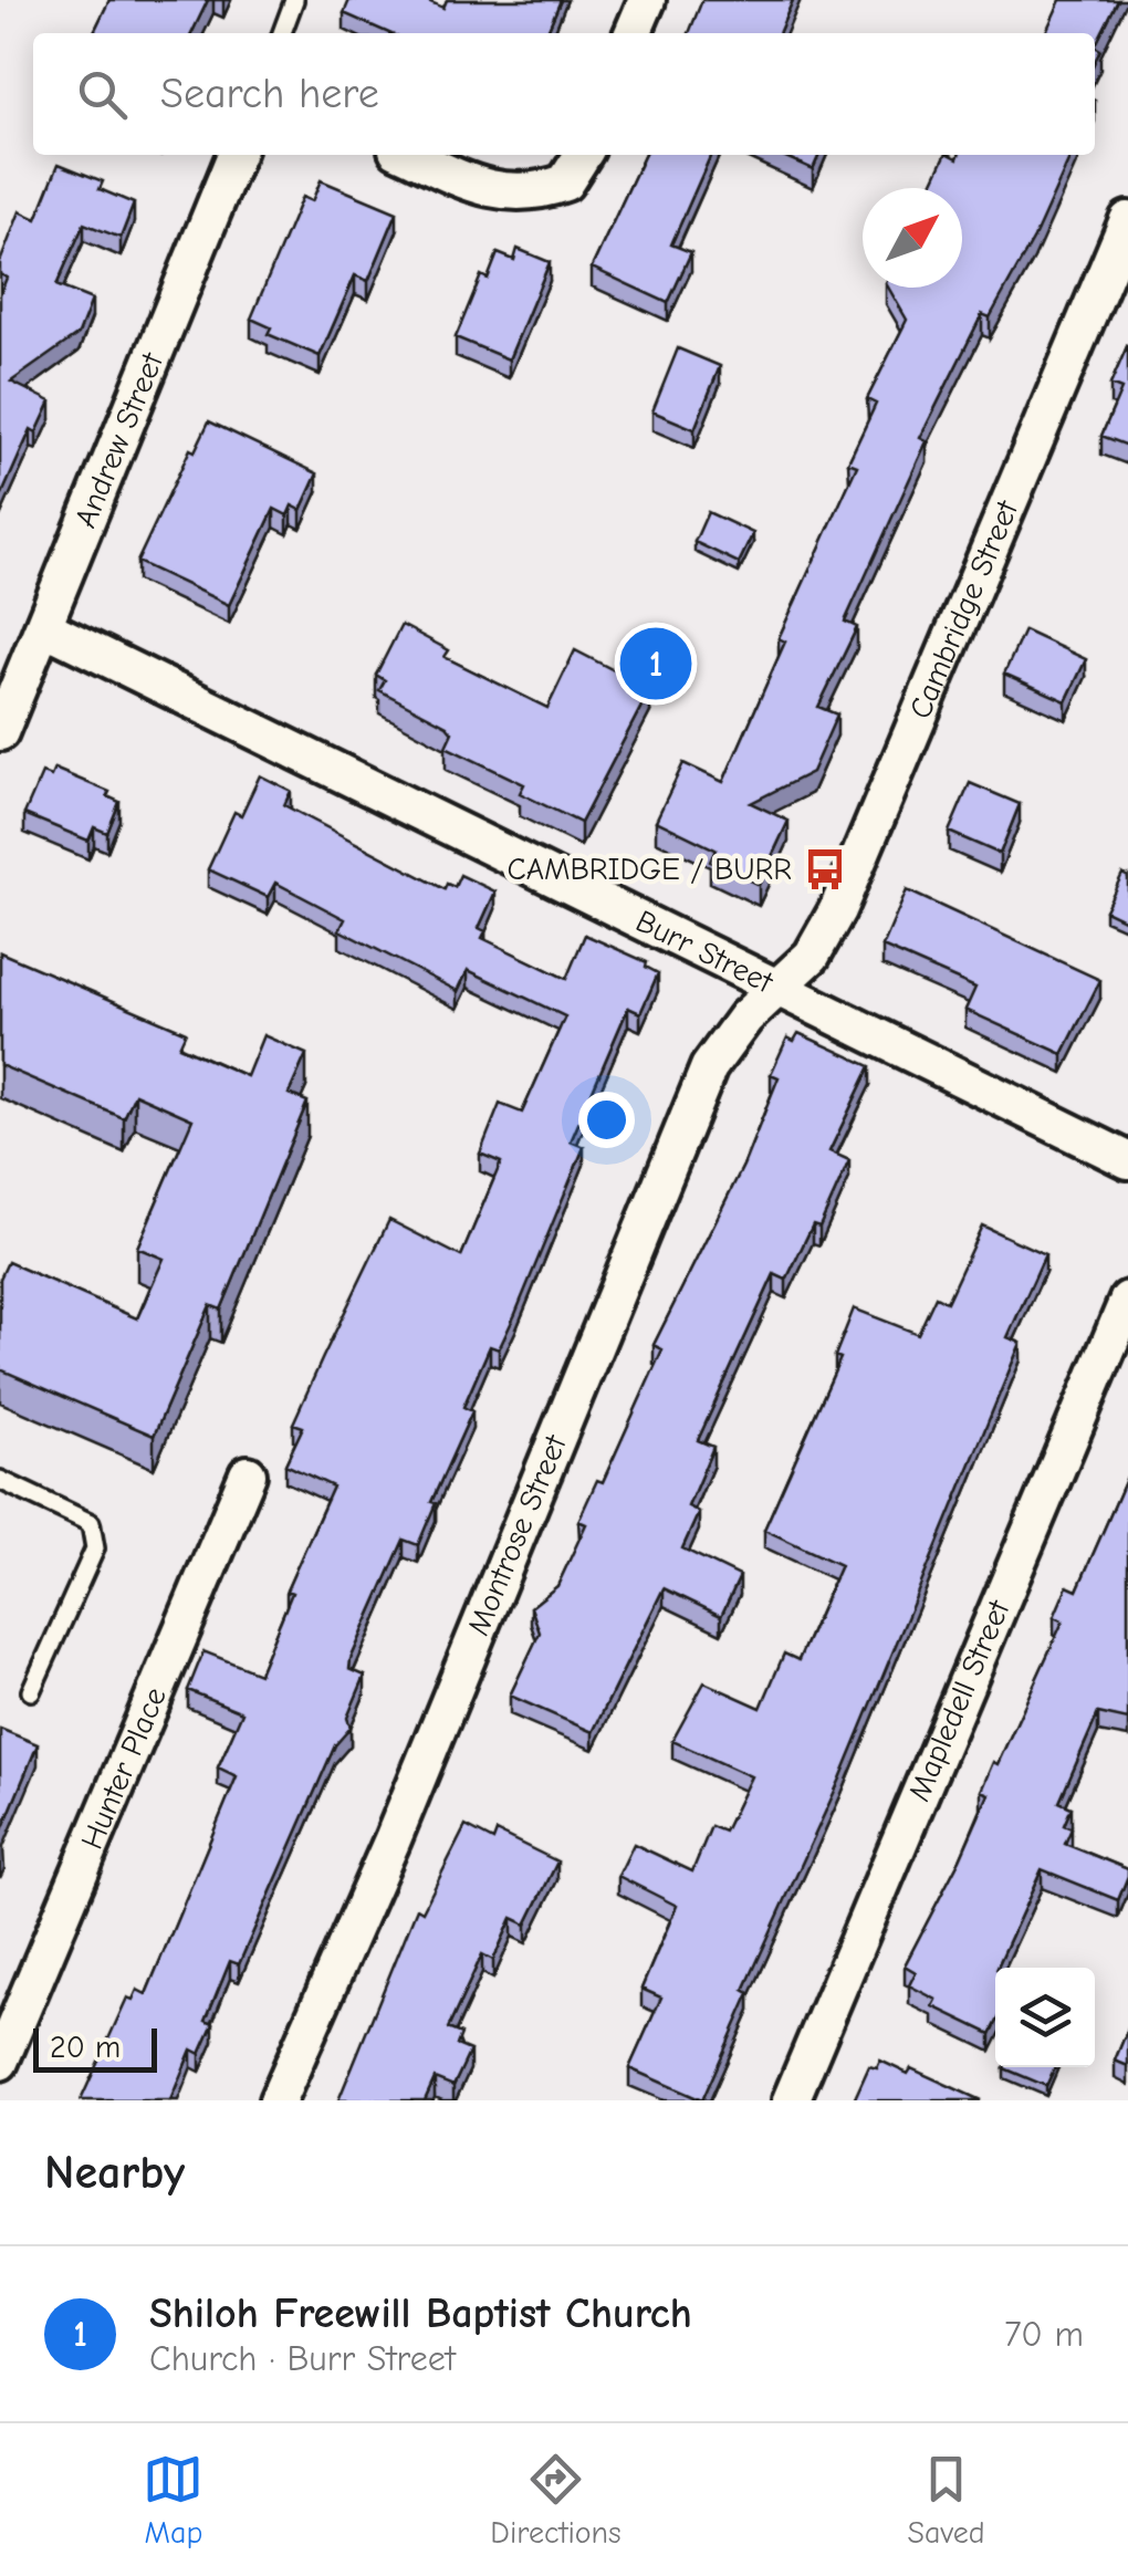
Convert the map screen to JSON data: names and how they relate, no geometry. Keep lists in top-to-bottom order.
{
  "streets": {
    "street": [
      "Andrew Street",
      "Cambridge Street",
      "Burr Street",
      "Montrose Street",
      "Mapledell Street",
      "Hunter Place"
    ]
  },
  "crossings": [
    ["Andrew Street", "Burr Street"],
    ["Cambridge Street", "Burr Street"],
    ["Cambridge Street", "Montrose Street"],
    ["Burr Street", "Montrose Street"]
  ],
  "places": {
    "bus stop": ["CAMBRIDGE / BURR"]
  },
  "scale_bar": "20 m",
  "north": "top right",
  "page": {
    "search": "Search here",
    "pins": "1",
    "scale": "20 m",
    "heading": "Nearby",
    "list": [
      {
        "mark": "1",
        "name": "Shiloh Freewill Baptist Church",
        "note": "Church · Burr Street",
        "value": "70 m"
      }
    ],
    "nav": ["Map", "Directions", "Saved"]
  }
}
